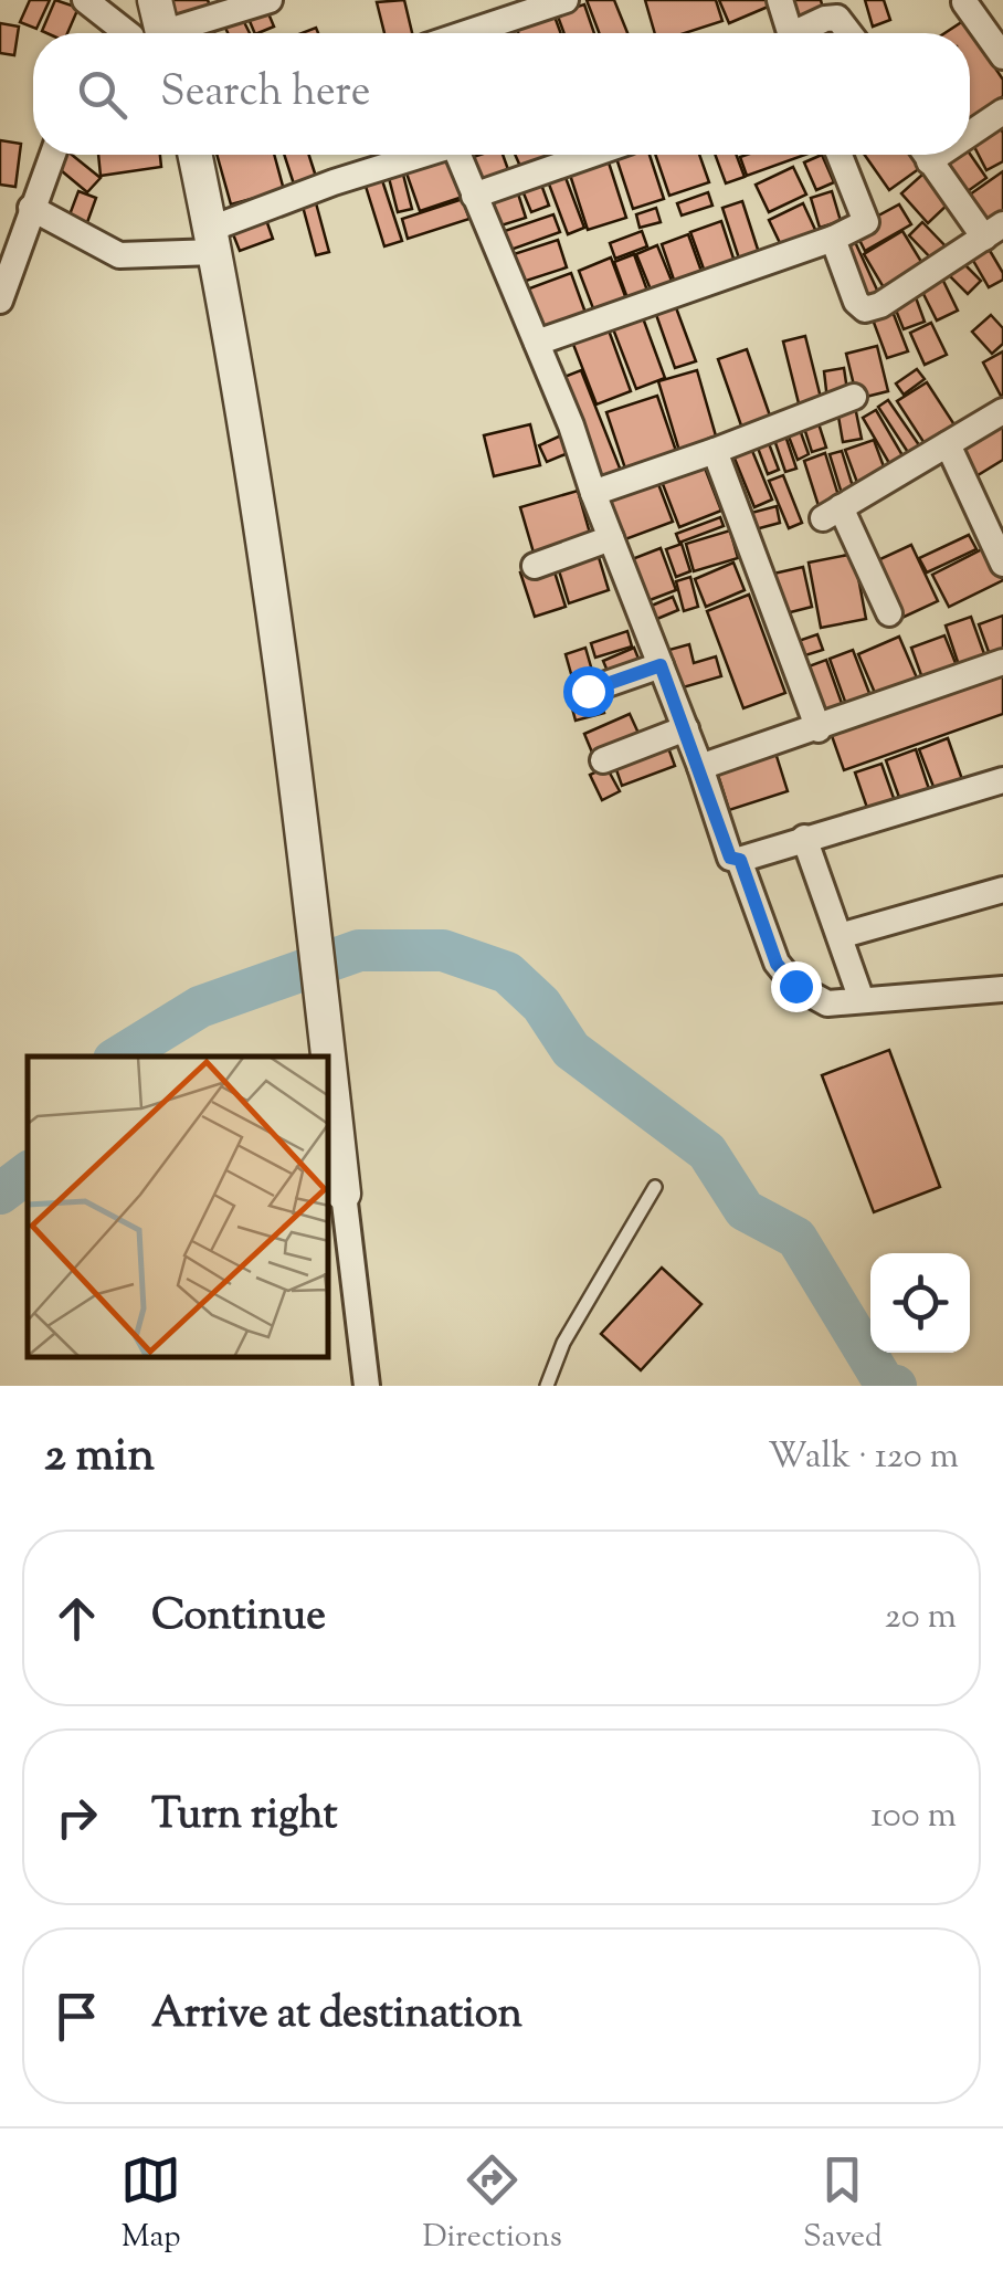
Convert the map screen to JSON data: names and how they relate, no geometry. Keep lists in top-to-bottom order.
{
  "page": {
    "search": "Search here",
    "heading": ["2 min", "Walk · 120 m"],
    "list": [
      ["Continue", "20 m"],
      ["Turn right", "100 m"],
      "Arrive at destination"
    ],
    "nav": ["Map", "Directions", "Saved"]
  }
}
